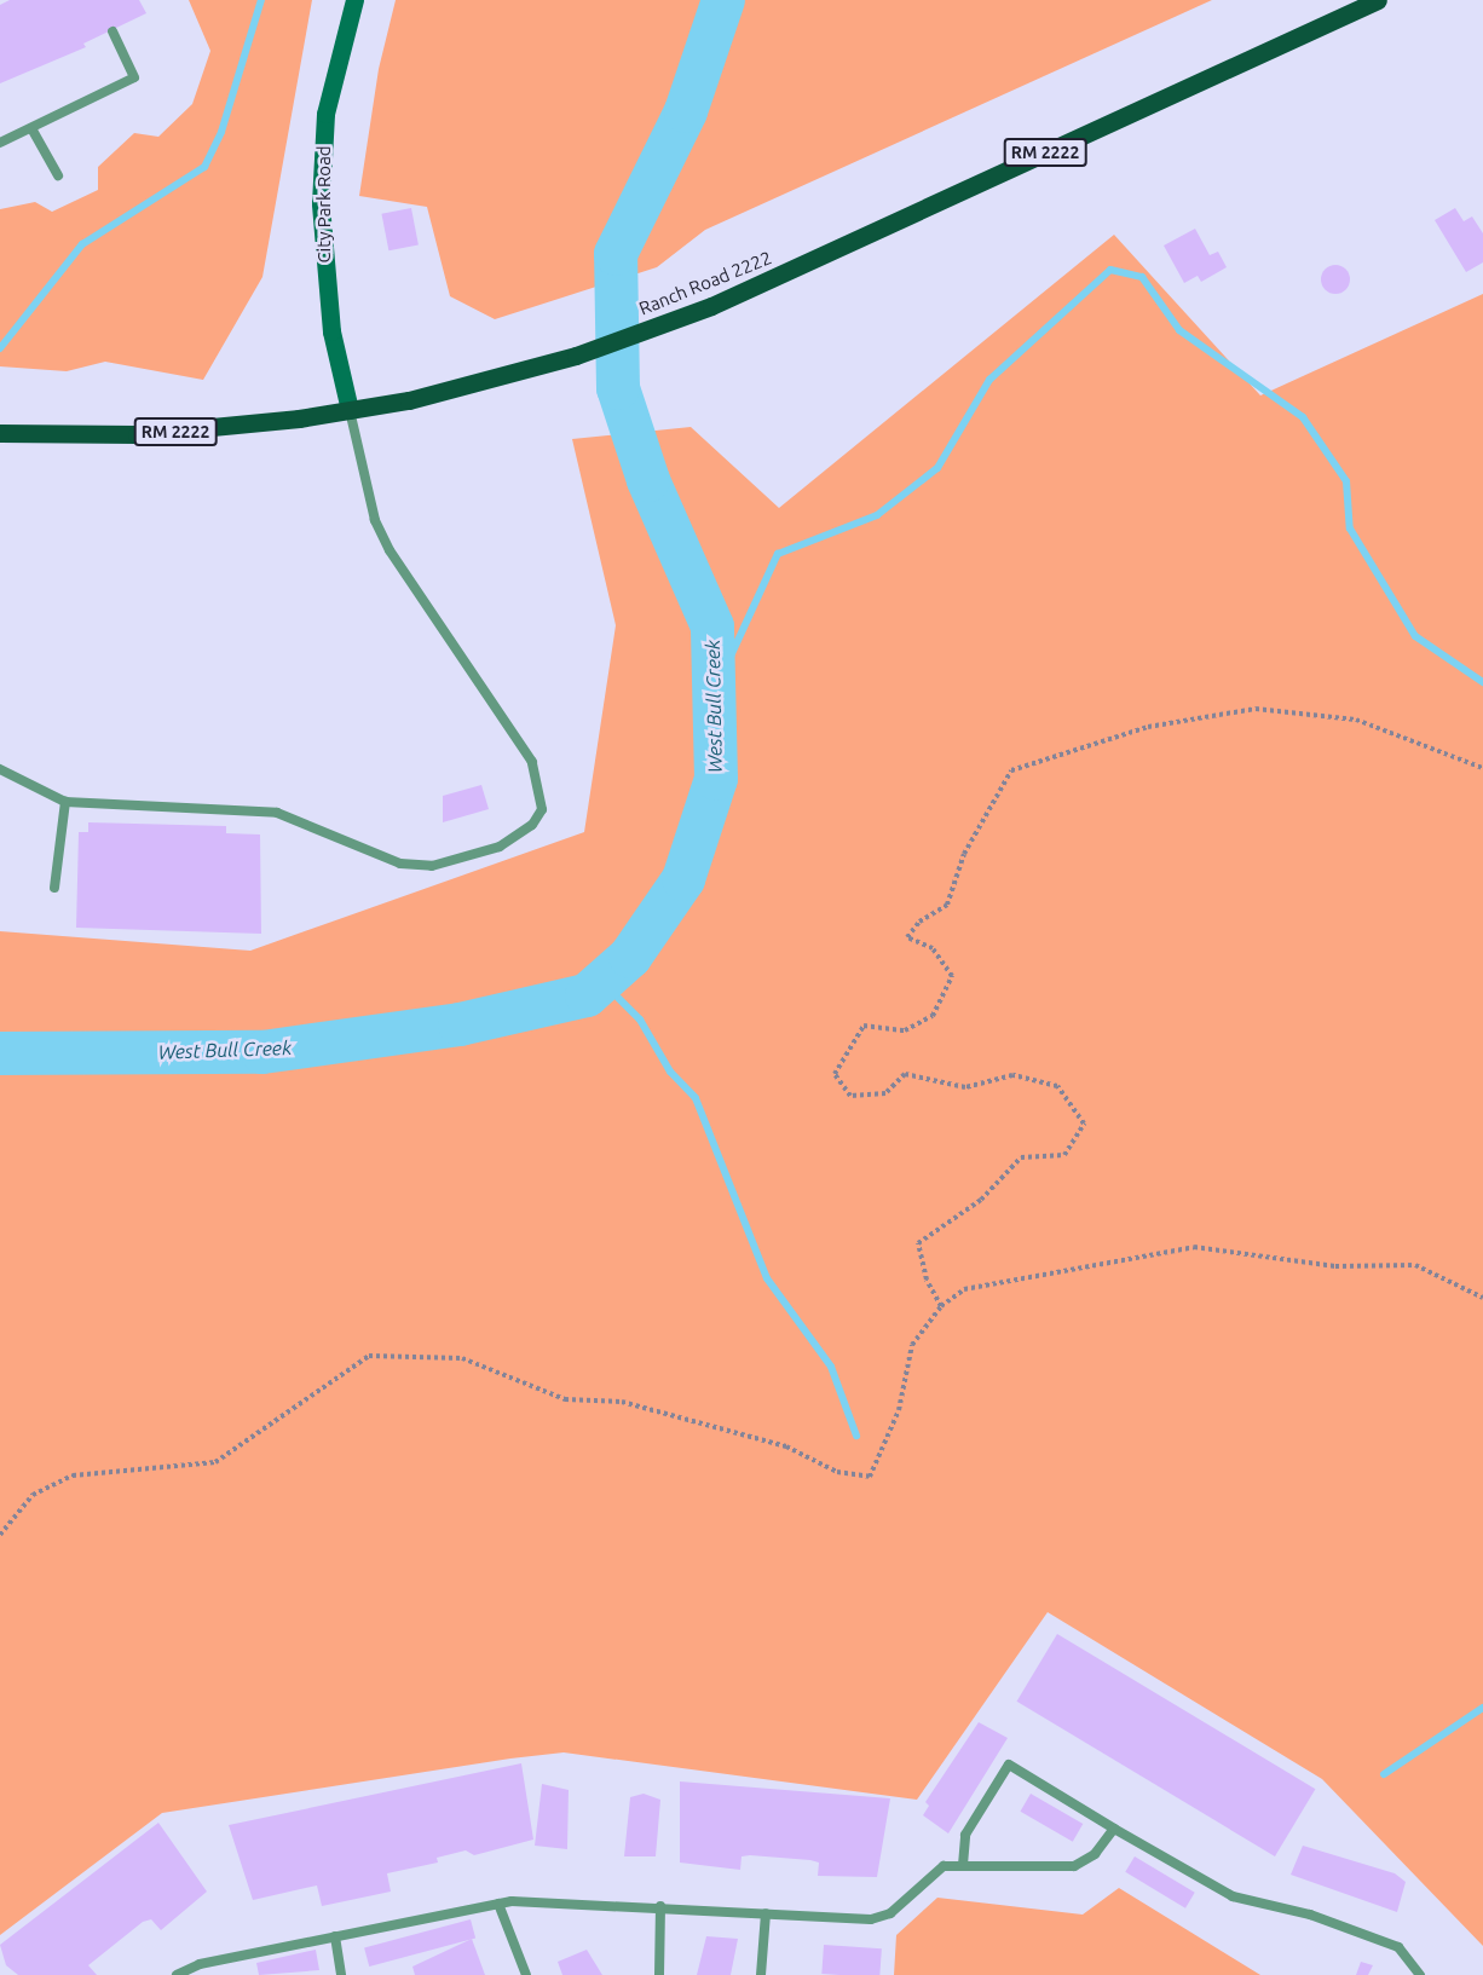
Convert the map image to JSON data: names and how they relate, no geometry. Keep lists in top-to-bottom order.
{
  "streets": {
    "main road": ["RM 2222", "Ranch Road 2222"],
    "street": ["City Park Road"]
  },
  "crossings": [
    ["City Park Road", "Ranch Road 2222"]
  ],
  "water": ["West Bull Creek"]
}
